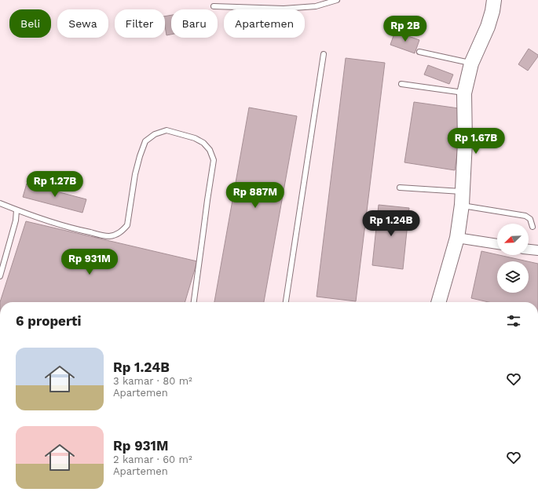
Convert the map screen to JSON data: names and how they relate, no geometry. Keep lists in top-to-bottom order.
{
  "north": "bottom left",
  "page": {
    "chip": [
      "Beli",
      "Sewa",
      "Filter",
      "Baru",
      "Apartemen"
    ],
    "price": [
      "Rp 2B",
      "Rp 1.67B",
      "Rp 1.27B",
      "Rp 887M",
      "Rp 1.24B",
      "Rp 931M"
    ],
    "heading": "6 properti",
    "list": [
      {
        "name": "Rp 1.24B",
        "note": "3 kamar · 80 m² · Apartemen"
      },
      {
        "name": "Rp 931M",
        "note": "2 kamar · 60 m² · Apartemen"
      }
    ]
  }
}
